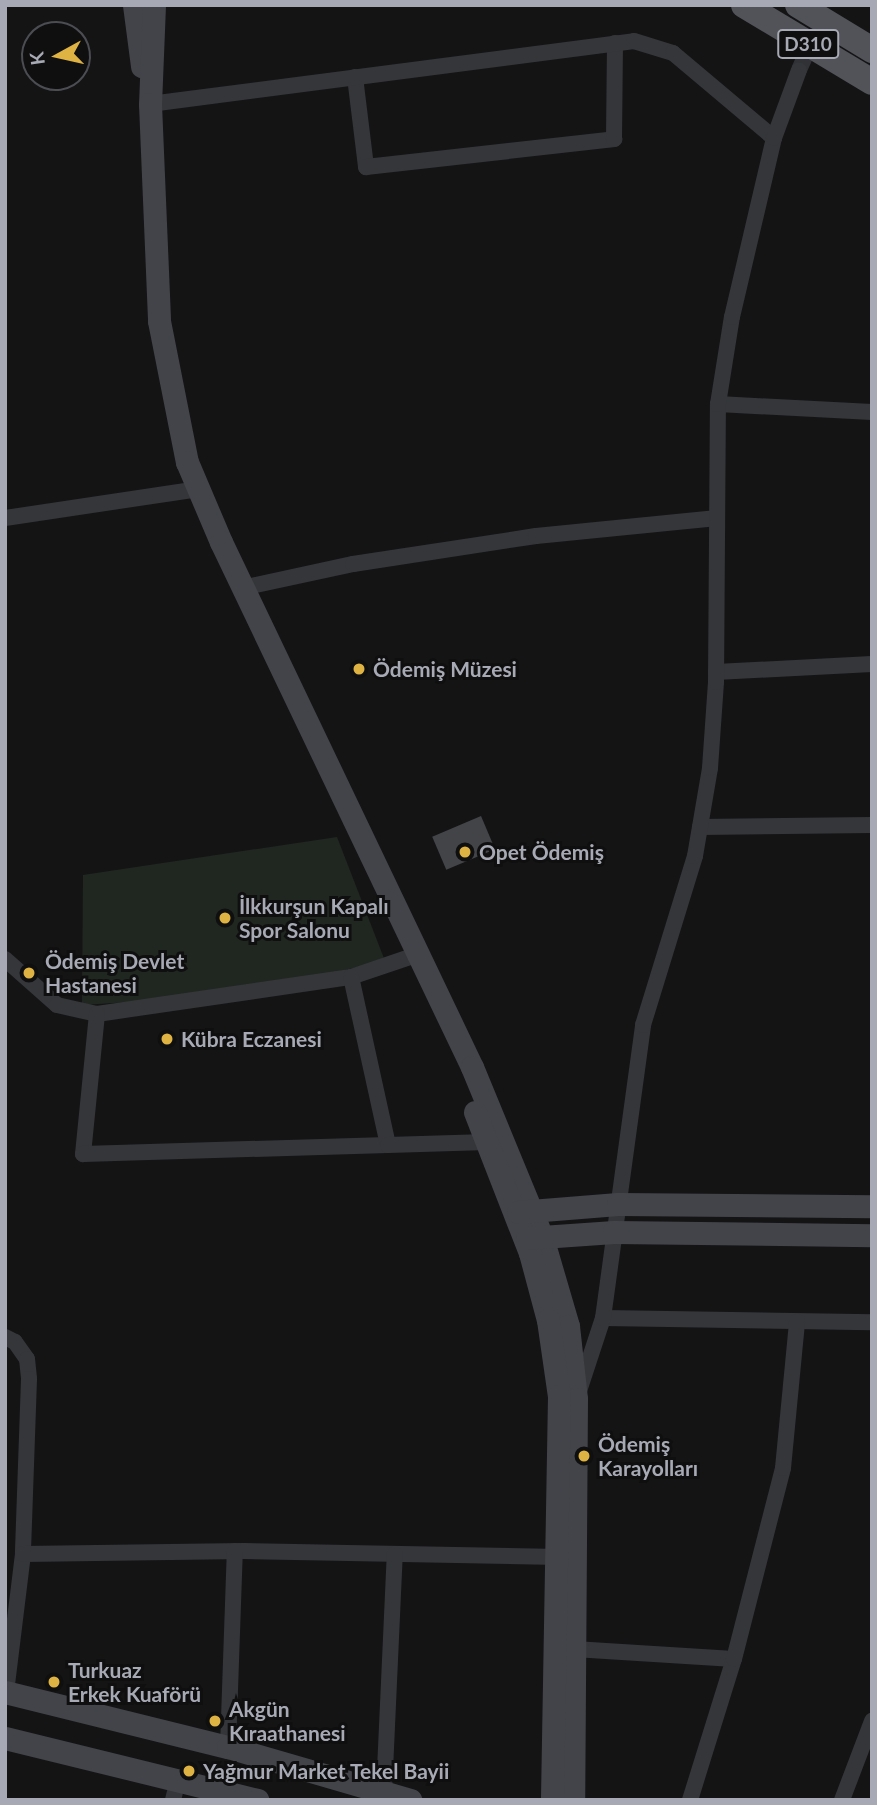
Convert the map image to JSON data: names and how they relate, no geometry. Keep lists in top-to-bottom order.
{
  "streets": {
    "main road": ["D310"]
  },
  "places": [
    "Ödemiş Müzesi",
    "Opet Ödemiş",
    "İlkkurşun Kapalı Spor Salonu",
    "Ödemiş Devlet Hastanesi",
    "Kübra Eczanesi",
    "Ödemiş Karayolları",
    "Turkuaz Erkek Kuaförü",
    "Akgün Kıraathanesi",
    "Yağmur Market Tekel Bayii"
  ],
  "north": "left"
}
